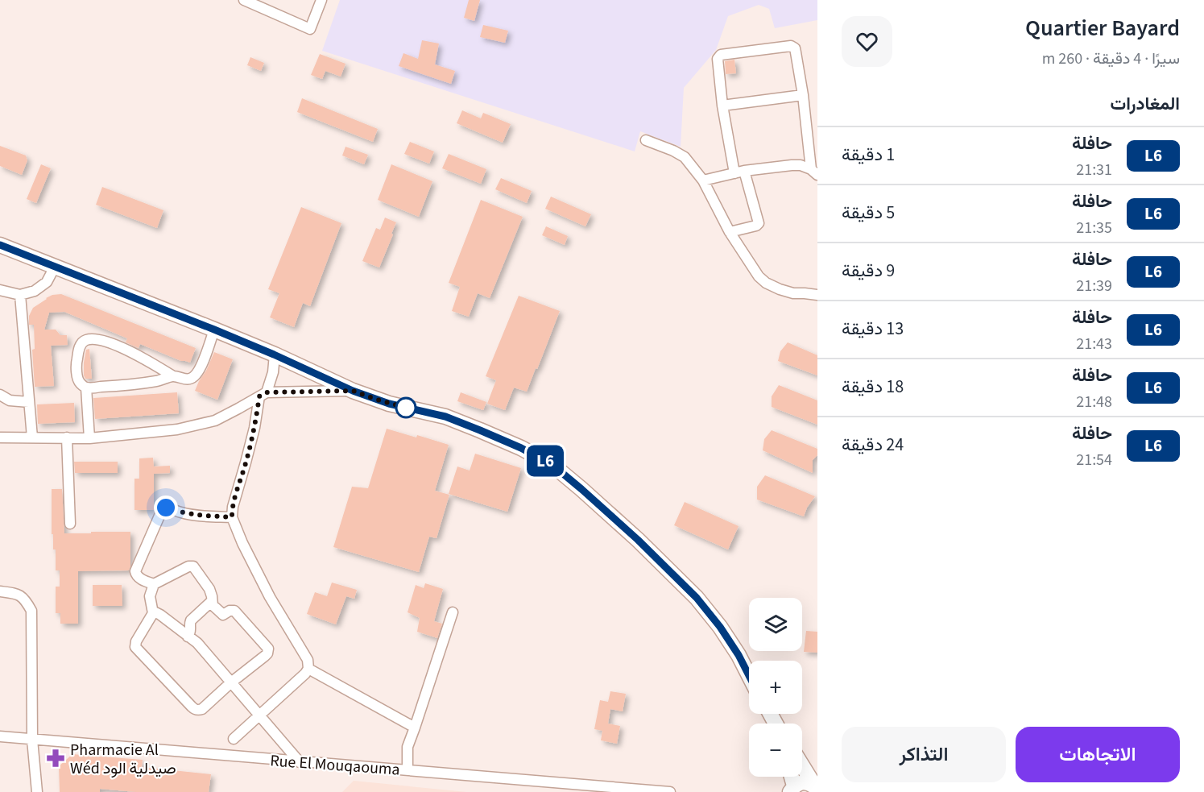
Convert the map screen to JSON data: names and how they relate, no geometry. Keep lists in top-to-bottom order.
{
  "streets": {
    "street": ["Rue El Mouqaouma"]
  },
  "places": {
    "pharmacy": ["Pharmacie Al Wéd صيدلية الود"]
  },
  "lines": ["bus line L6"],
  "page": {
    "heading": [
      ["Quartier Bayard", "سيرًا · 4 دقيقة · 260 m"],
      "المغادرات"
    ],
    "on_map": "L6",
    "list": [
      {
        "mark": "L6",
        "name": "حافلة",
        "note": "21:31",
        "value": "1 دقيقة"
      },
      {
        "mark": "L6",
        "name": "حافلة",
        "note": "21:35",
        "value": "5 دقيقة"
      },
      {
        "mark": "L6",
        "name": "حافلة",
        "note": "21:39",
        "value": "9 دقيقة"
      },
      {
        "mark": "L6",
        "name": "حافلة",
        "note": "21:43",
        "value": "13 دقيقة"
      },
      {
        "mark": "L6",
        "name": "حافلة",
        "note": "21:48",
        "value": "18 دقيقة"
      },
      {
        "mark": "L6",
        "name": "حافلة",
        "note": "21:54",
        "value": "24 دقيقة"
      }
    ],
    "map_buttons": ["+", "−"],
    "buttons": ["الاتجاهات", "التذاكر"]
  }
}
